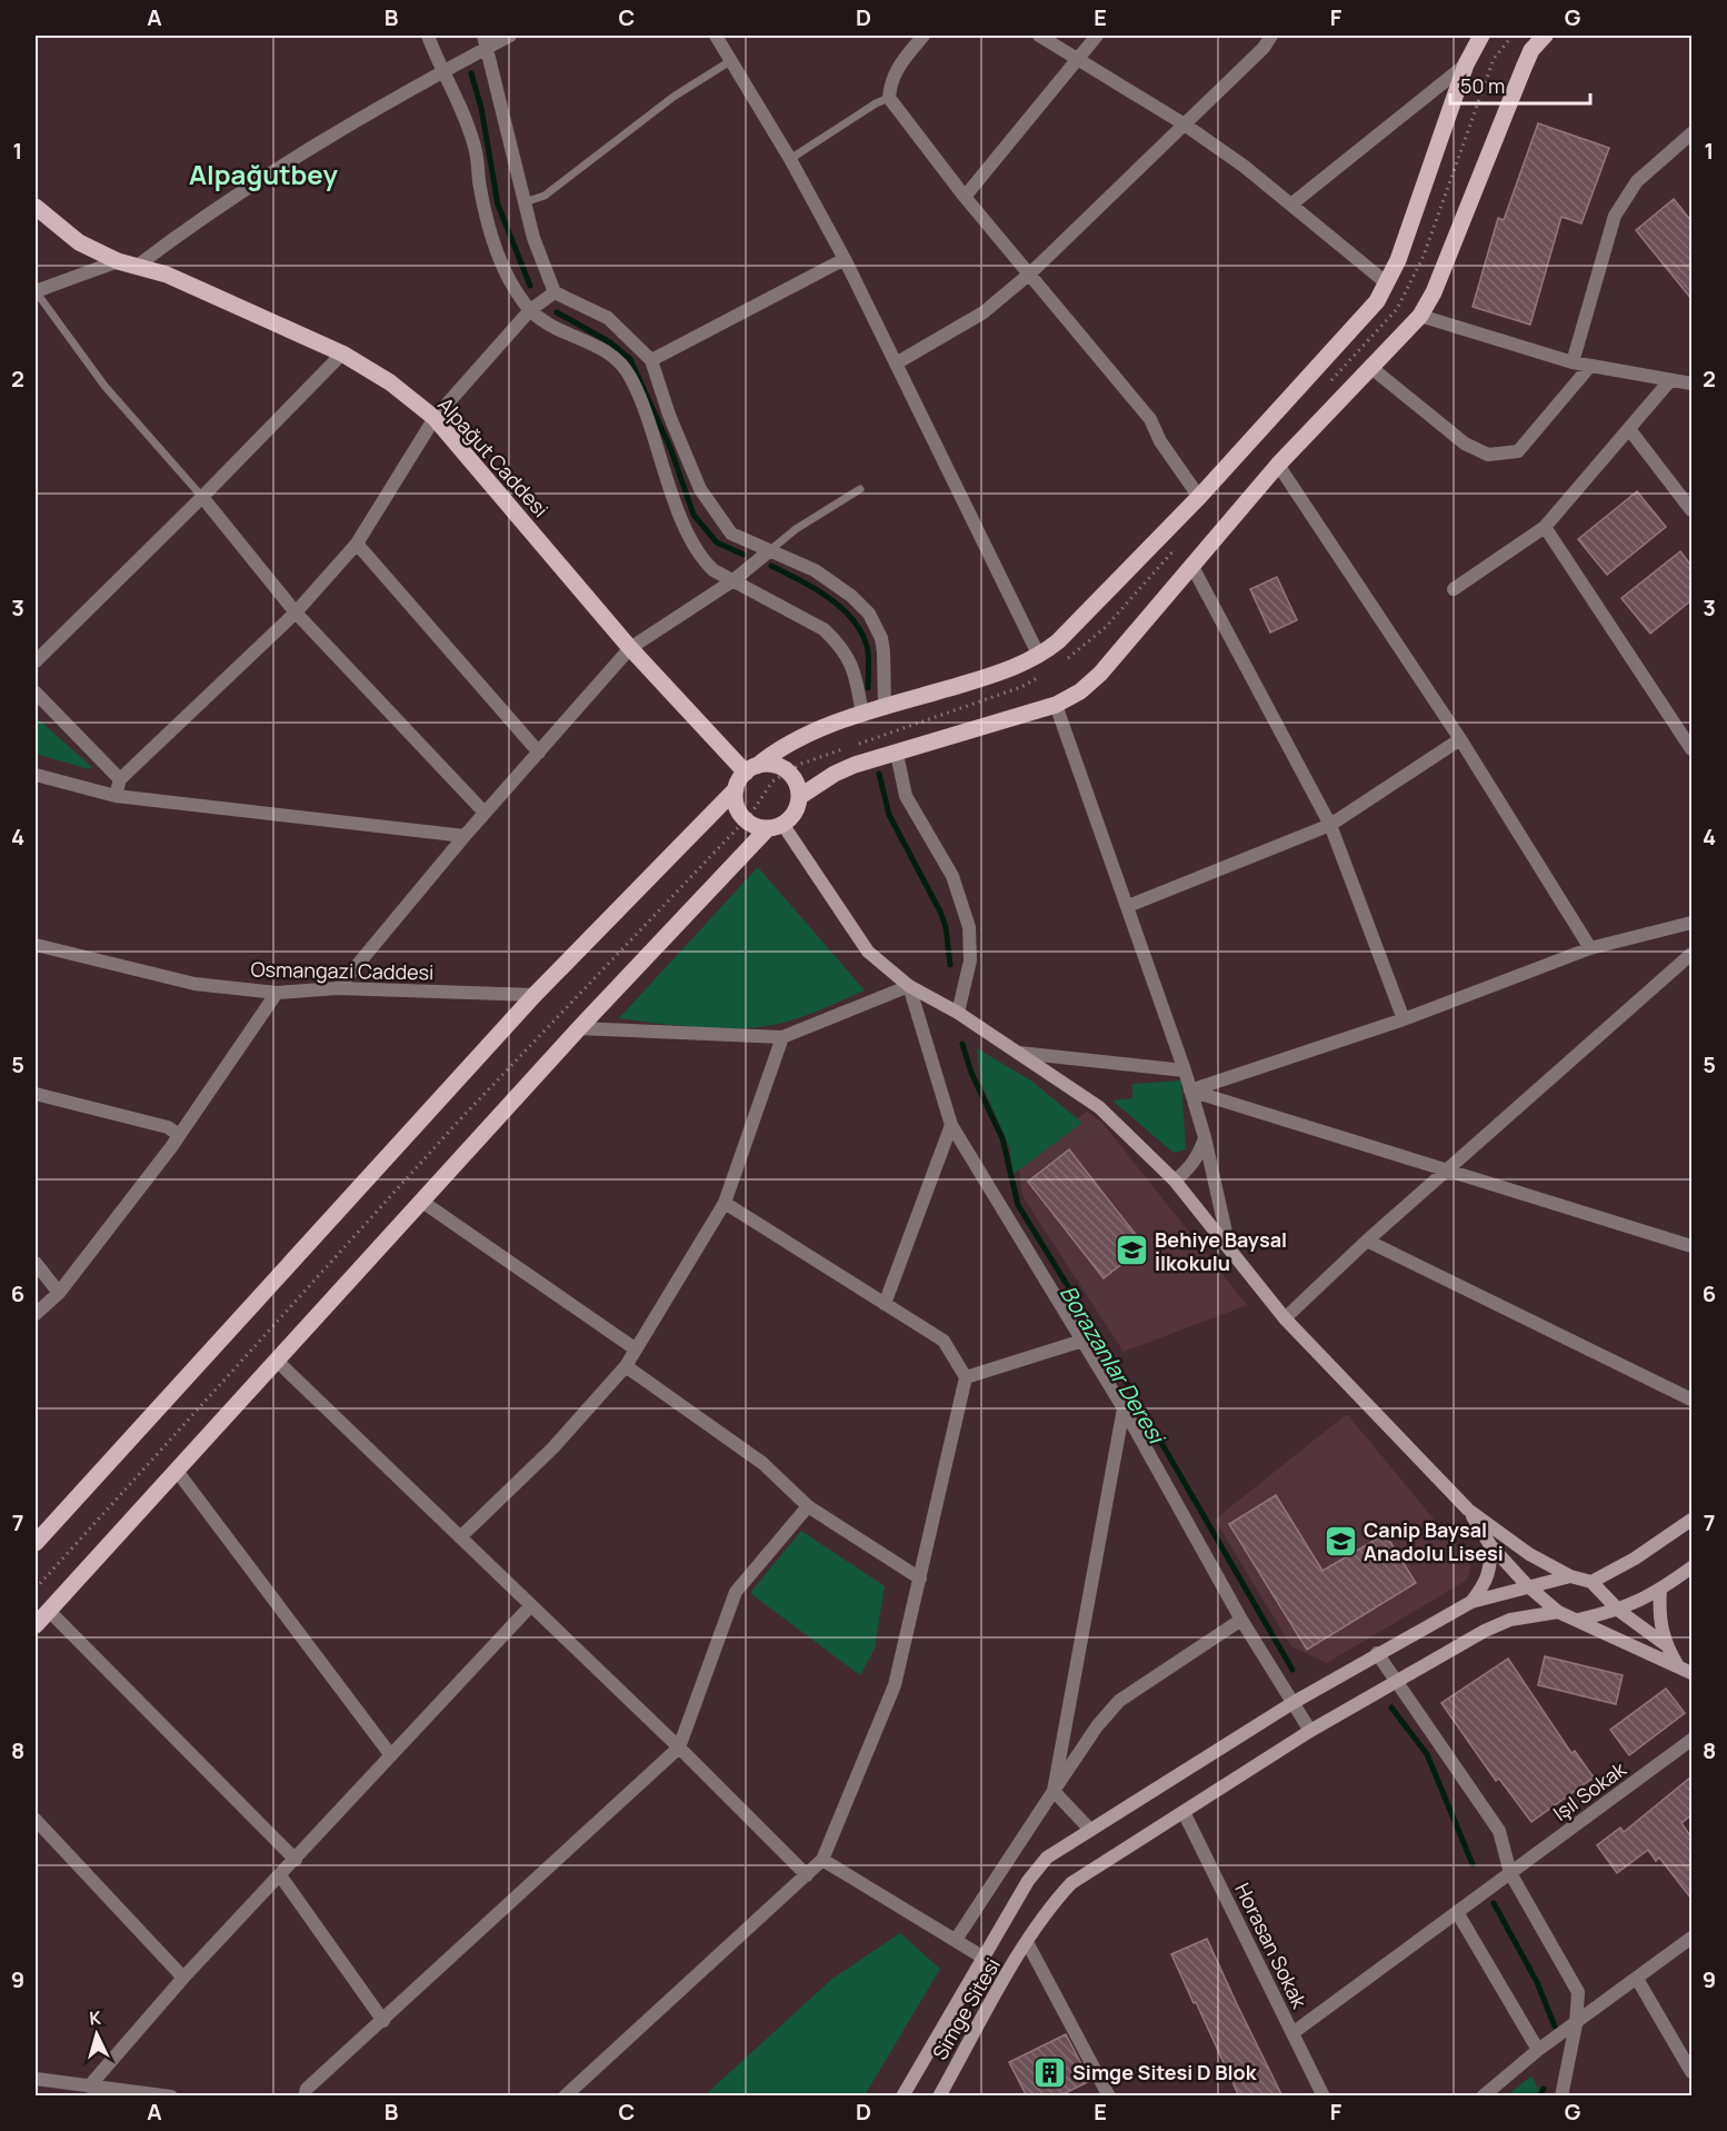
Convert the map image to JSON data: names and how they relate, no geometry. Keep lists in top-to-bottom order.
{
  "streets": {
    "main road": ["Alpağut Caddesi", "Simge Sitesi"],
    "street": ["Osmangazi Caddesi", "Işıl Sokak", "Horasan Sokak"]
  },
  "crossings": [
    ["Işıl Sokak", "Horasan Sokak"],
    ["Horasan Sokak", "Simge Sitesi"]
  ],
  "districts": ["Alpağutbey"],
  "water": ["Borazanlar Deresi"],
  "places": {
    "school or university": ["Behiye Baysal İlkokulu", "Canip Baysal Anadolu Lisesi"],
    "building": ["Simge Sitesi D Blok"]
  },
  "scale_bar": "50 m",
  "north": "top",
  "grid": {
    "columns": [
      "A",
      "B",
      "C",
      "D",
      "E",
      "F",
      "G"
    ],
    "rows": [
      "1",
      "2",
      "3",
      "4",
      "5",
      "6",
      "7",
      "8",
      "9"
    ]
  }
}
